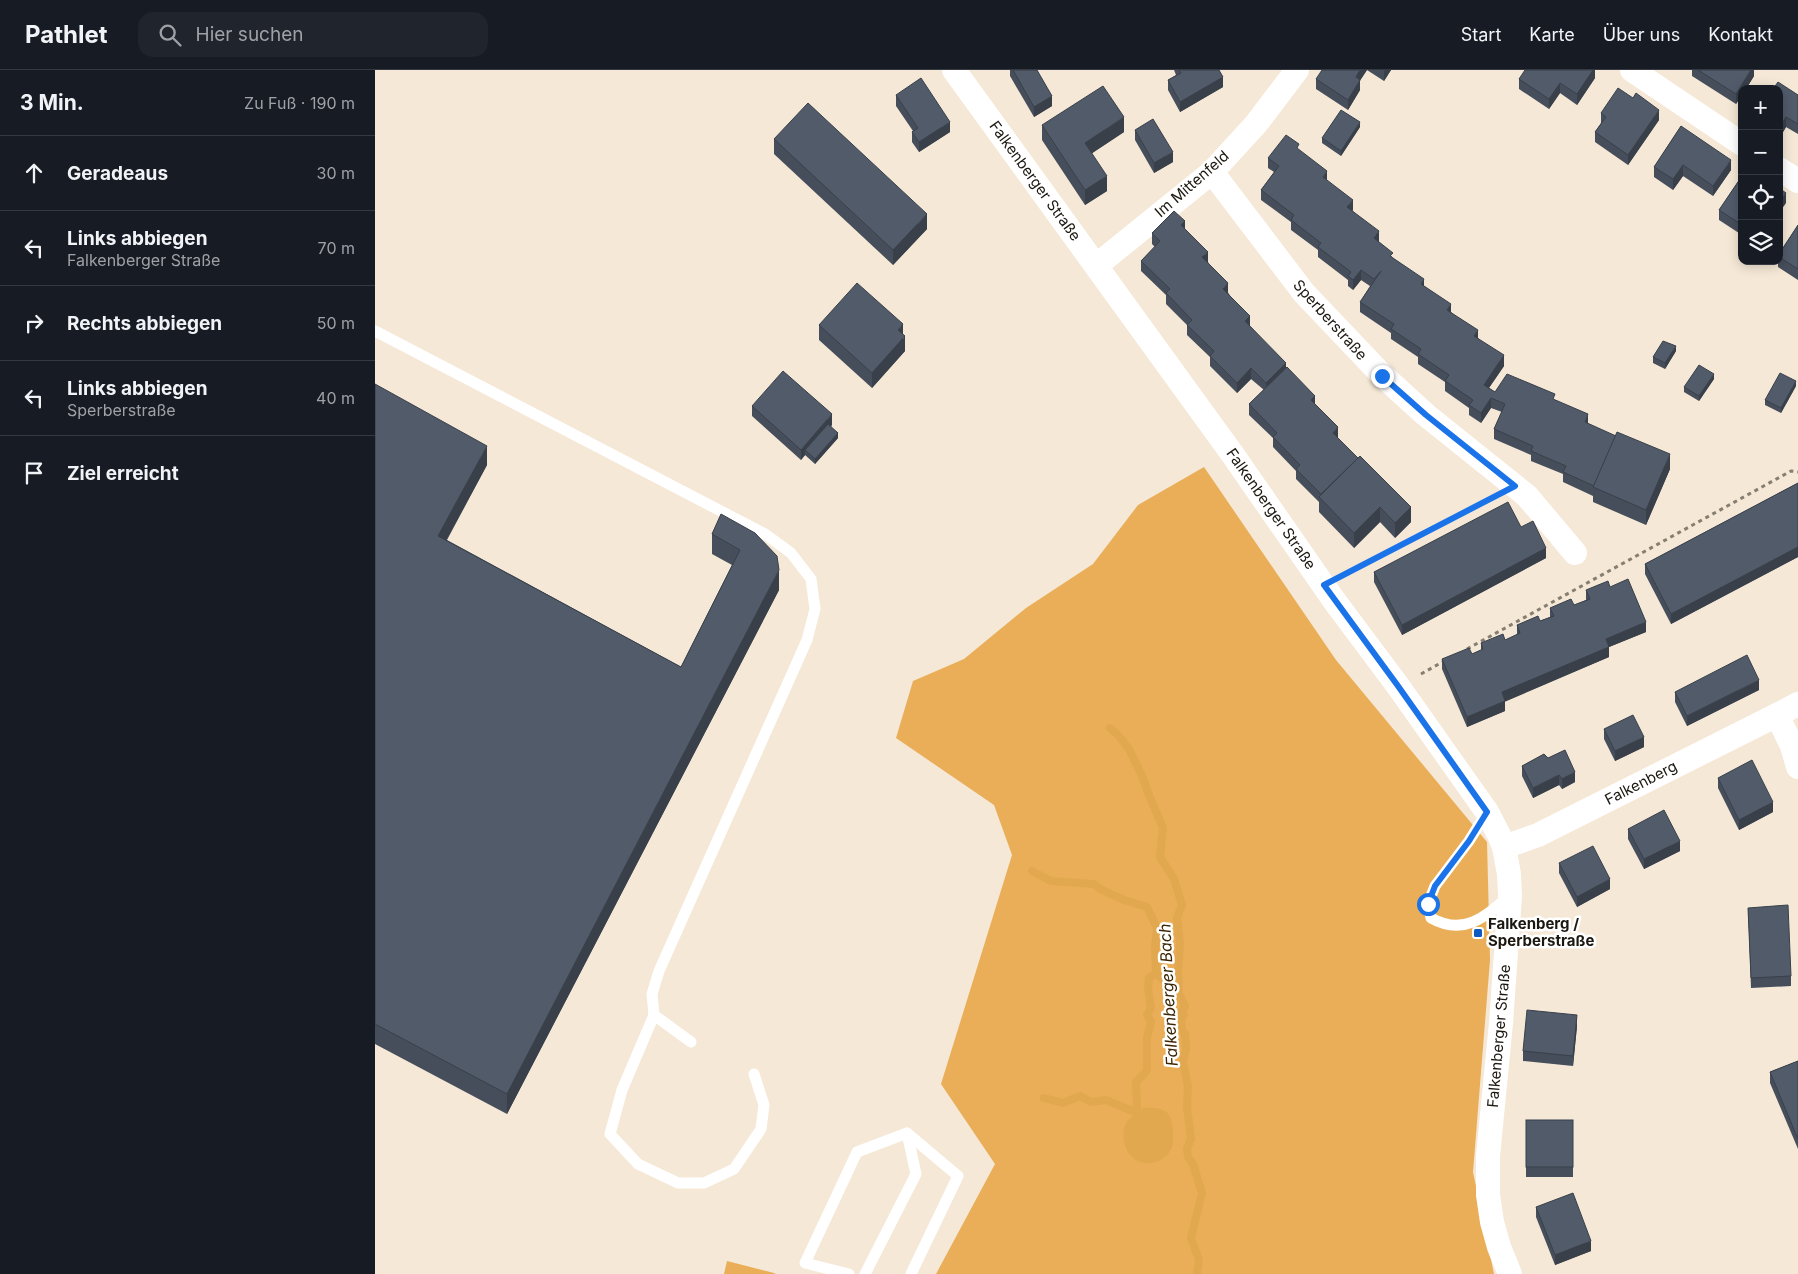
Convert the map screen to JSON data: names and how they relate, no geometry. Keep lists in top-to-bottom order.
{
  "streets": {
    "street": [
      "Falkenberger Straße",
      "Im Mittenfeld",
      "Sperberstraße",
      "Falkenberg"
    ]
  },
  "crossings": [
    ["Falkenberger Straße", "Im Mittenfeld"],
    ["Falkenberger Straße", "Falkenberg"],
    ["Im Mittenfeld", "Sperberstraße"]
  ],
  "water": ["Falkenberger Bach"],
  "places": {
    "transit": ["Falkenberg / Sperberstraße"]
  },
  "page": {
    "header": "Pathlet",
    "search": "Hier suchen",
    "nav": [
      "Start",
      "Karte",
      "Über uns",
      "Kontakt"
    ],
    "heading": ["3 Min.", "Zu Fuß · 190 m"],
    "map_buttons": ["+", "−"],
    "list": [
      ["Geradeaus", "30 m"],
      ["Links abbiegen", "Falkenberger Straße", "70 m"],
      ["Rechts abbiegen", "50 m"],
      ["Links abbiegen", "Sperberstraße", "40 m"],
      "Ziel erreicht"
    ]
  }
}
